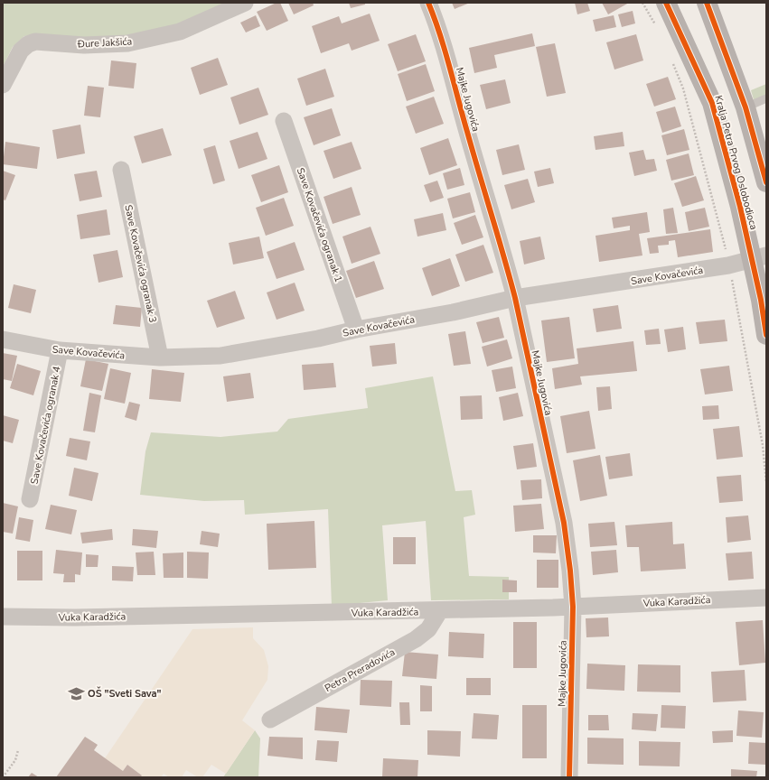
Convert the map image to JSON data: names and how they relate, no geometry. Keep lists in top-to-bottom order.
{
  "streets": {
    "main road": ["Kralja Petra Prvog Oslobodioca"],
    "street": [
      "Đure Jakšića",
      "Majke Jugovića",
      "Save Kovačevića ogranak 1",
      "Save Kovačevića ogranak 3",
      "Save Kovačevića",
      "Save Kovačevića ogranak 4",
      "Vuka Karadžića",
      "Petra Preradovića"
    ]
  },
  "crossings": [
    ["Majke Jugovića", "Save Kovačevića"],
    ["Majke Jugovića", "Vuka Karadžića"],
    ["Kralja Petra Prvog Oslobodioca", "Save Kovačevića"],
    ["Save Kovačevića ogranak 1", "Save Kovačevića"],
    ["Save Kovačevića ogranak 3", "Save Kovačevića"],
    ["Save Kovačevića", "Save Kovačevića ogranak 4"],
    ["Vuka Karadžića", "Petra Preradovića"]
  ],
  "places": {
    "school or university": ["OŠ \"Sveti Sava\""]
  }
}
